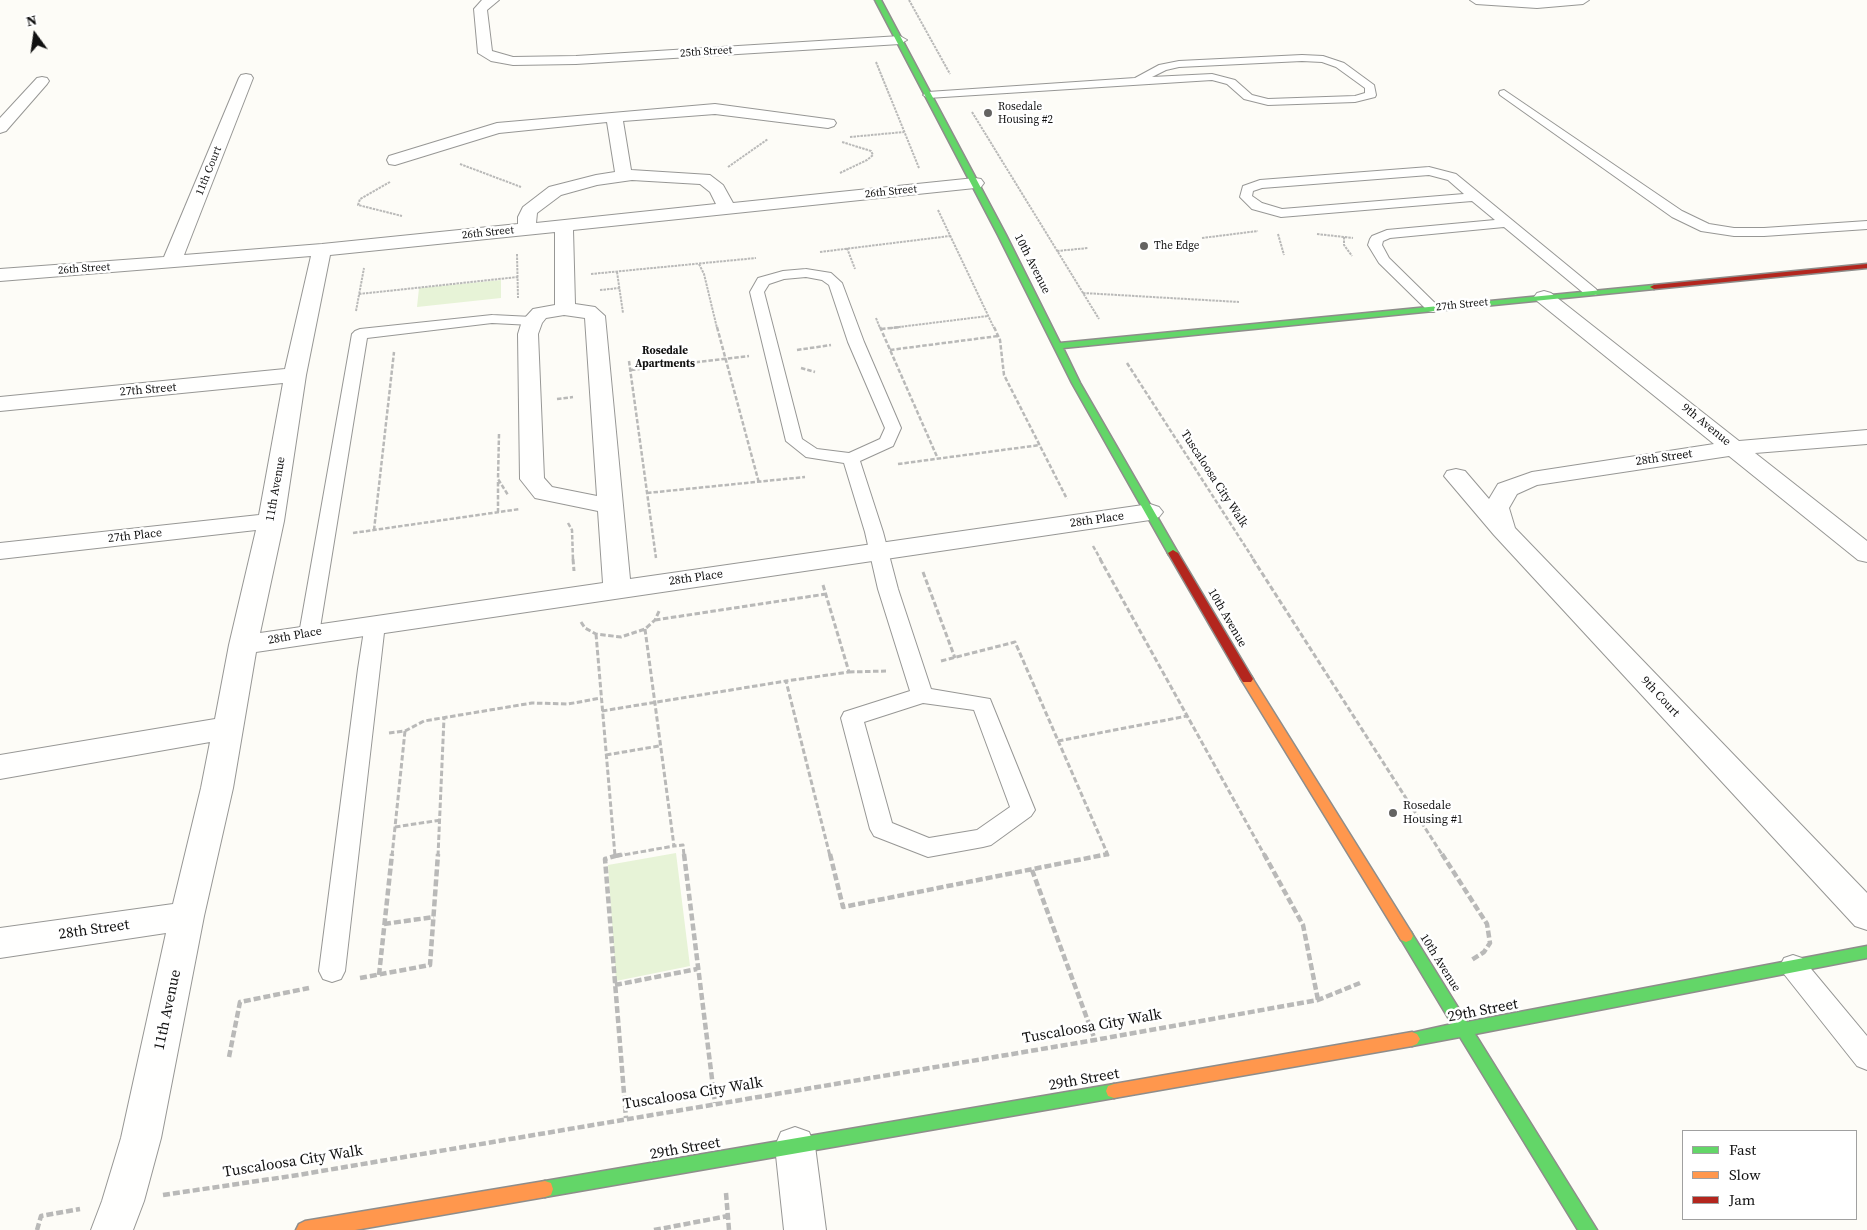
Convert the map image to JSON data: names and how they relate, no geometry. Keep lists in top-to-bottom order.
{
  "streets": {
    "main road": ["10th Avenue", "27th Street", "29th Street"],
    "street": [
      "25th Street",
      "11th Court",
      "26th Street",
      "9th Avenue",
      "28th Street",
      "11th Avenue",
      "28th Place",
      "27th Place",
      "9th Court"
    ],
    "path": ["Tuscaloosa City Walk"]
  },
  "crossings": [
    ["25th Street", "10th Avenue"],
    ["11th Court", "26th Street"],
    ["26th Street", "10th Avenue"],
    ["26th Street", "11th Avenue"],
    ["10th Avenue", "27th Street"],
    ["10th Avenue", "28th Place"],
    ["10th Avenue", "29th Street"],
    ["27th Street", "9th Avenue"],
    ["27th Street", "Tuscaloosa City Walk"],
    ["27th Street", "11th Avenue"],
    ["9th Avenue", "28th Street"],
    ["28th Street", "11th Avenue"],
    ["28th Street", "9th Court"],
    ["Tuscaloosa City Walk", "11th Avenue"],
    ["11th Avenue", "28th Place"],
    ["11th Avenue", "27th Place"]
  ],
  "districts": ["Rosedale Apartments"],
  "places": ["Rosedale Housing #2", "The Edge", "Rosedale Housing #1"],
  "legend": ["Fast", "Slow", "Jam"],
  "north": "top"
}
